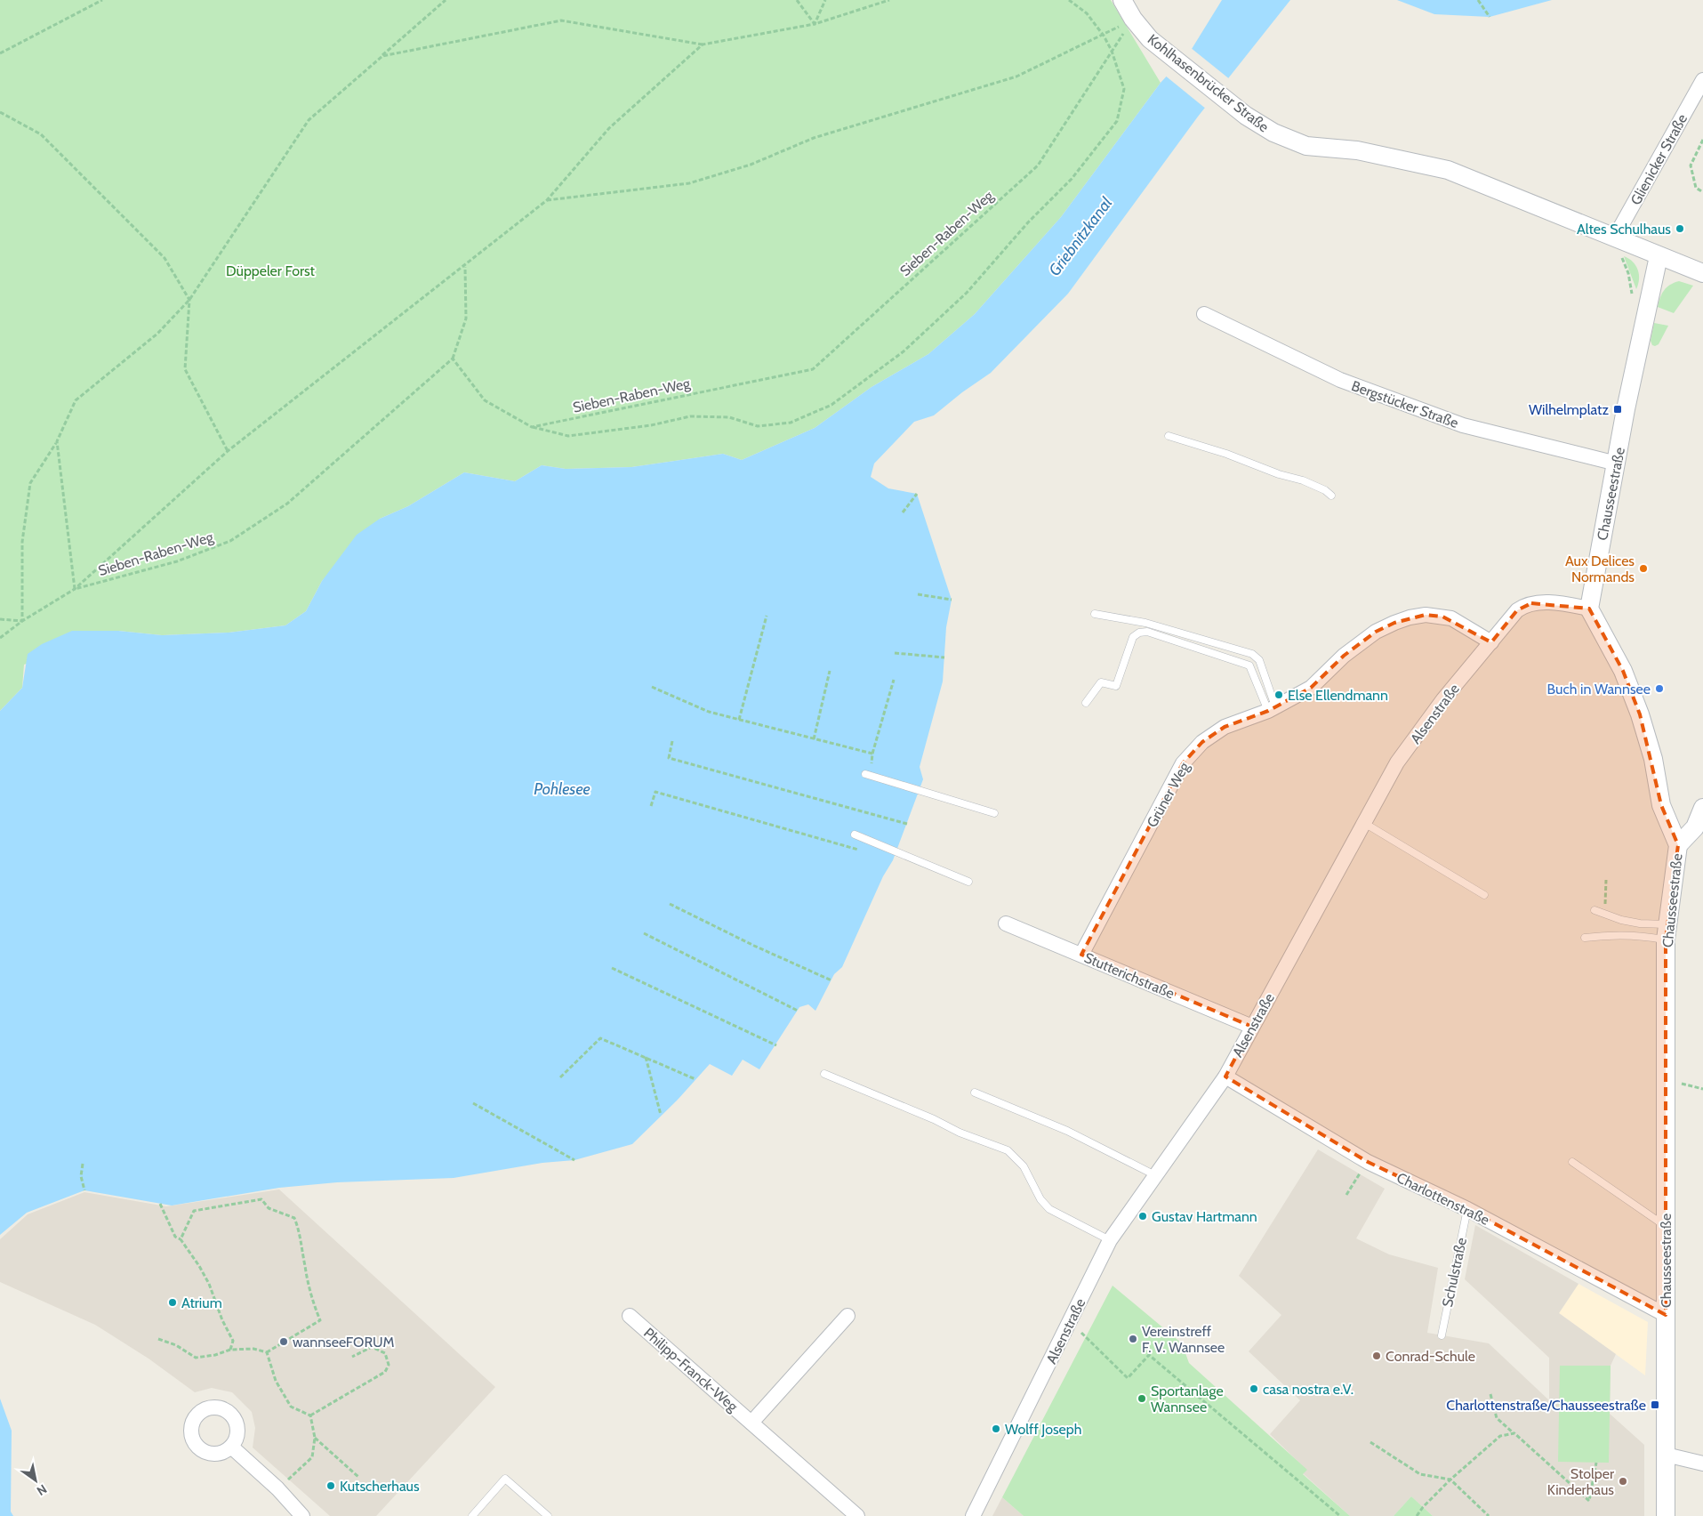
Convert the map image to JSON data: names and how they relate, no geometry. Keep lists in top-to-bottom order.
{
  "streets": {
    "street": [
      "Kohlhasenbrücker Straße",
      "Glienicker Straße",
      "Bergstücker Straße",
      "Chausseestraße",
      "Alsenstraße",
      "Grüner Weg",
      "Stutterichstraße",
      "Charlottenstraße",
      "Philipp-Franck-Weg"
    ],
    "lane": ["Schulstraße"],
    "path": ["Sieben-Raben-Weg"]
  },
  "crossings": [
    ["Kohlhasenbrücker Straße", "Glienicker Straße"],
    ["Kohlhasenbrücker Straße", "Sieben-Raben-Weg"],
    ["Bergstücker Straße", "Chausseestraße"],
    ["Chausseestraße", "Alsenstraße"],
    ["Chausseestraße", "Charlottenstraße"],
    ["Alsenstraße", "Grüner Weg"],
    ["Alsenstraße", "Stutterichstraße"],
    ["Alsenstraße", "Charlottenstraße"],
    ["Grüner Weg", "Stutterichstraße"],
    ["Charlottenstraße", "Schulstraße"]
  ],
  "water": ["Griebnitzkanal", "Pohlesee"],
  "parks": ["Düppeler Forst"],
  "places": {
    "other": [
      "Altes Schulhaus",
      "Aux Delices Normands",
      "Buch in Wannsee",
      "Else Ellendmann",
      "Gustav Hartmann",
      "Atrium",
      "Vereinstreff F. V. Wannsee",
      "wannseeFORUM",
      "Conrad-Schule",
      "casa nostra e.V.",
      "Sportanlage Wannsee",
      "Wolff Joseph",
      "Stolper Kinderhaus",
      "Kutscherhaus"
    ],
    "transit": ["Wilhelmplatz", "Charlottenstraße/Chausseestraße"]
  },
  "north": "bottom right"
}
